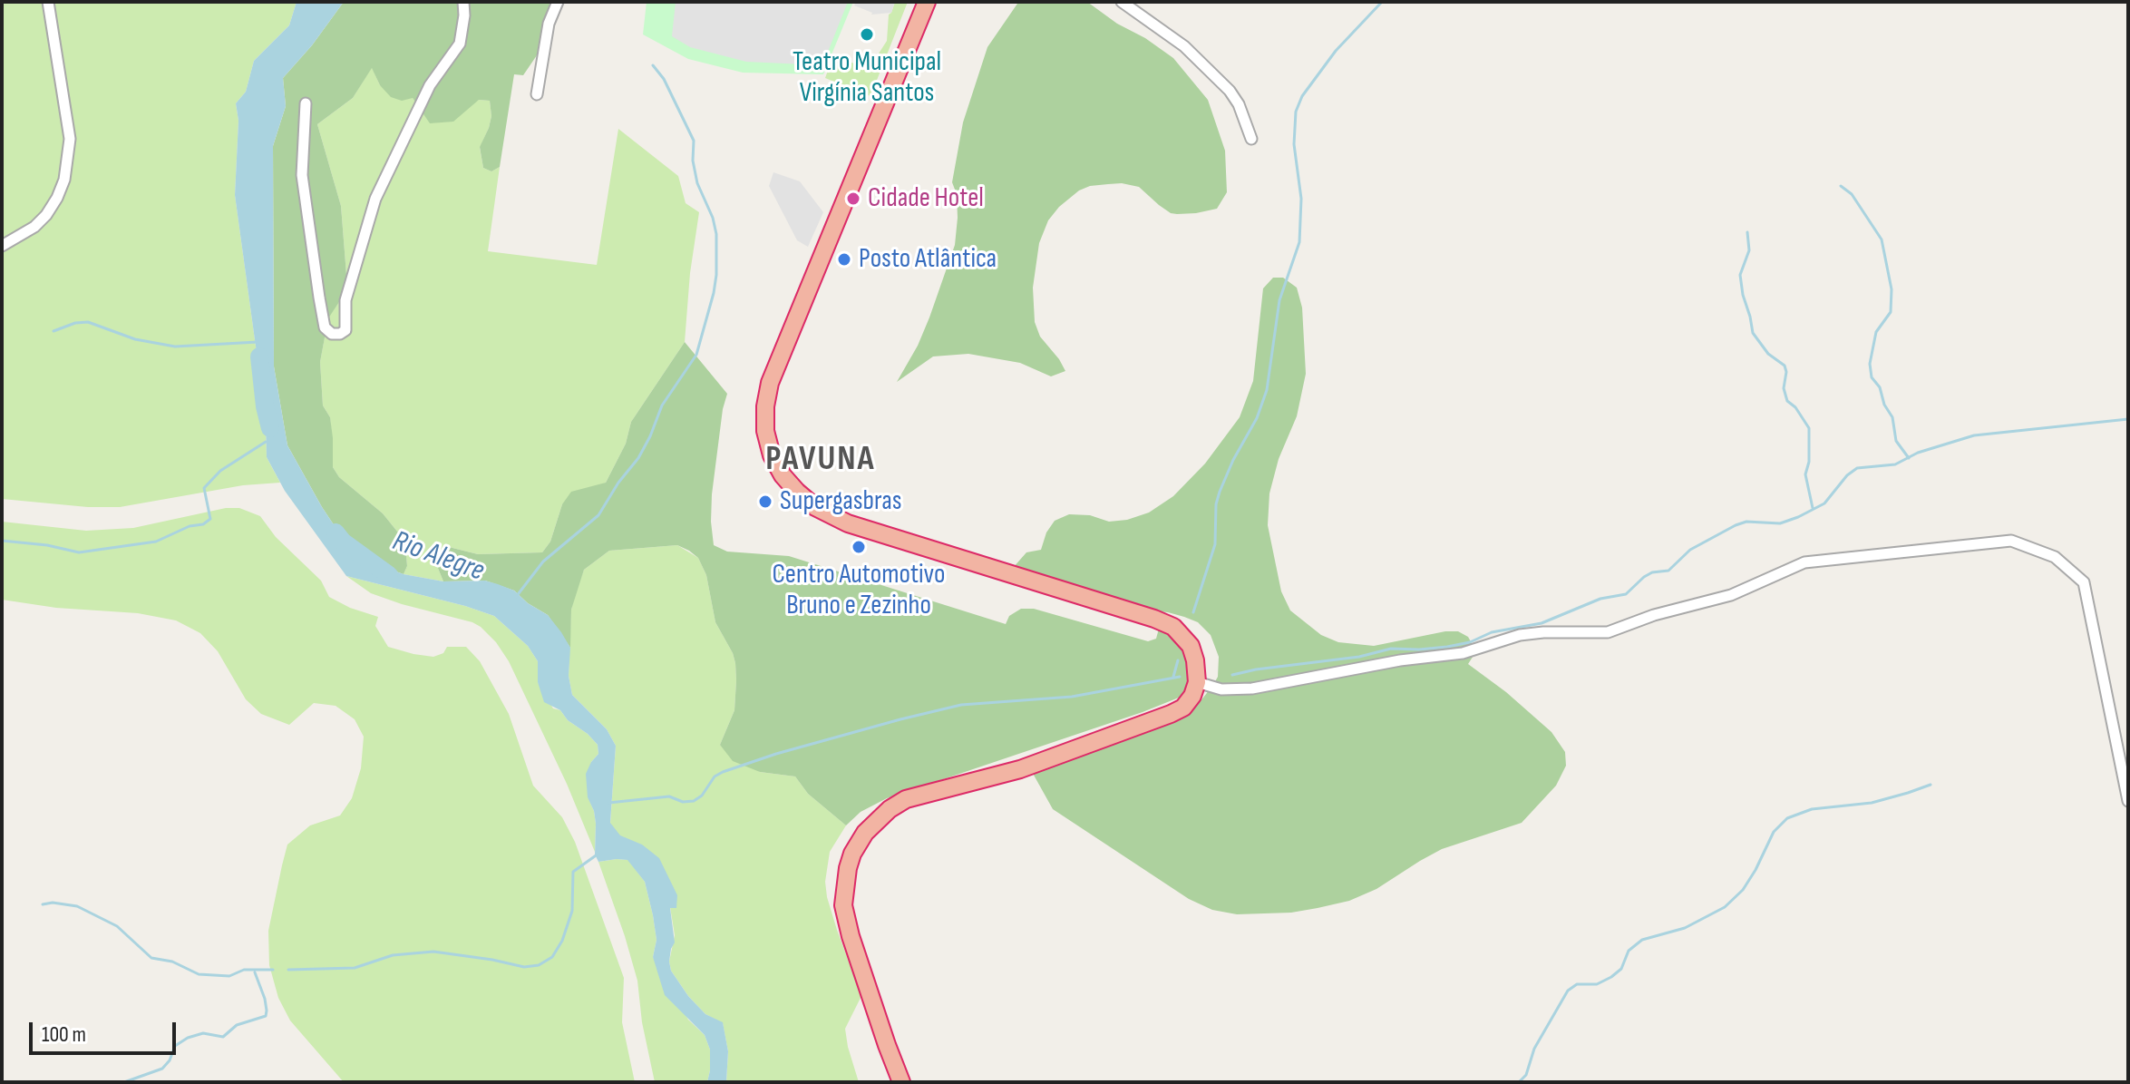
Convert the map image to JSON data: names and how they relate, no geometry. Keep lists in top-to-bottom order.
{
  "districts": ["PAVUNA"],
  "water": ["Rio Alegre"],
  "places": [
    "Teatro Municipal Virgínia Santos",
    "Cidade Hotel",
    "Posto Atlântica",
    "Supergasbras",
    "Centro Automotivo Bruno e Zezinho"
  ],
  "scale_bar": "100 m"
}
